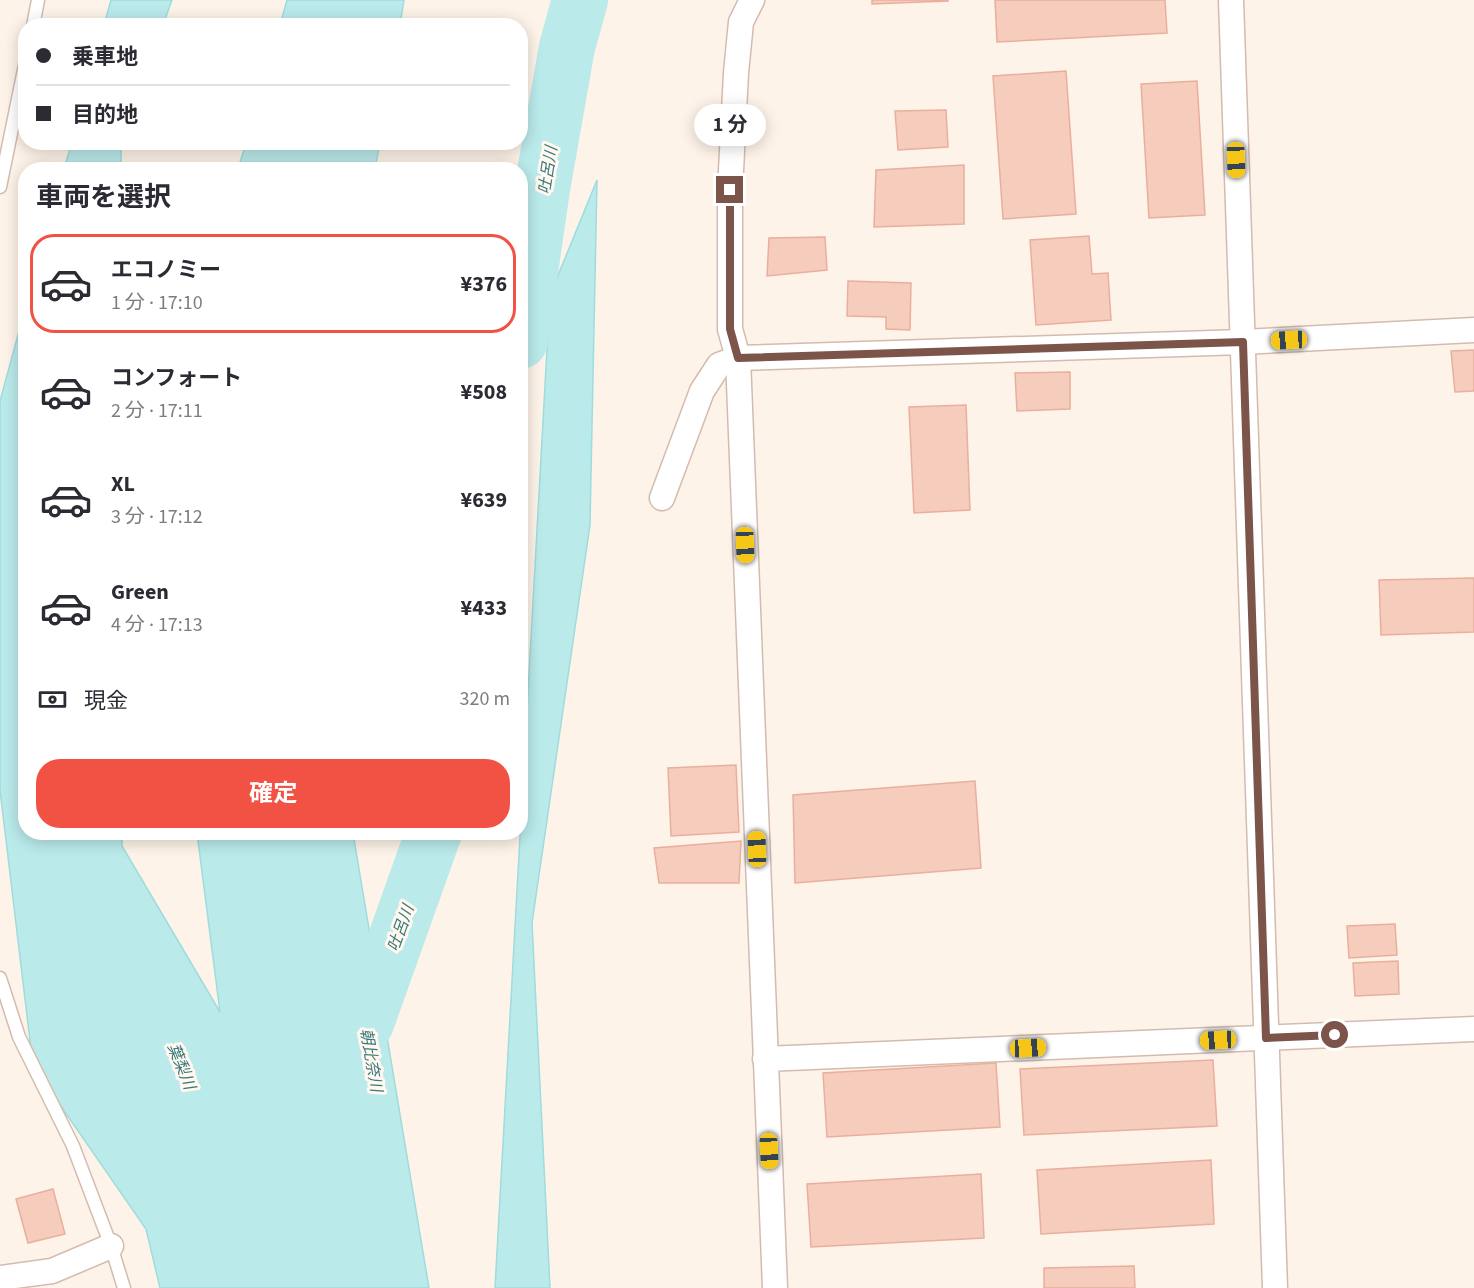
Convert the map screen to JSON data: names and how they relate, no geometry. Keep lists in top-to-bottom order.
{
  "water": ["吐呂川", "朝比奈川", "葉梨川"],
  "page": {
    "banner": ["乗車地", "目的地"],
    "bubble": "1 分",
    "heading": "車両を選択",
    "list": [
      {
        "name": "エコノミー",
        "note": "1 分 · 17:10",
        "value": "¥376"
      },
      {
        "name": "コンフォート",
        "note": "2 分 · 17:11",
        "value": "¥508"
      },
      {
        "name": "XL",
        "note": "3 分 · 17:12",
        "value": "¥639"
      },
      {
        "name": "Green",
        "note": "4 分 · 17:13",
        "value": "¥433"
      }
    ],
    "pay": ["現金", "320 m"],
    "buttons": "確定"
  }
}
